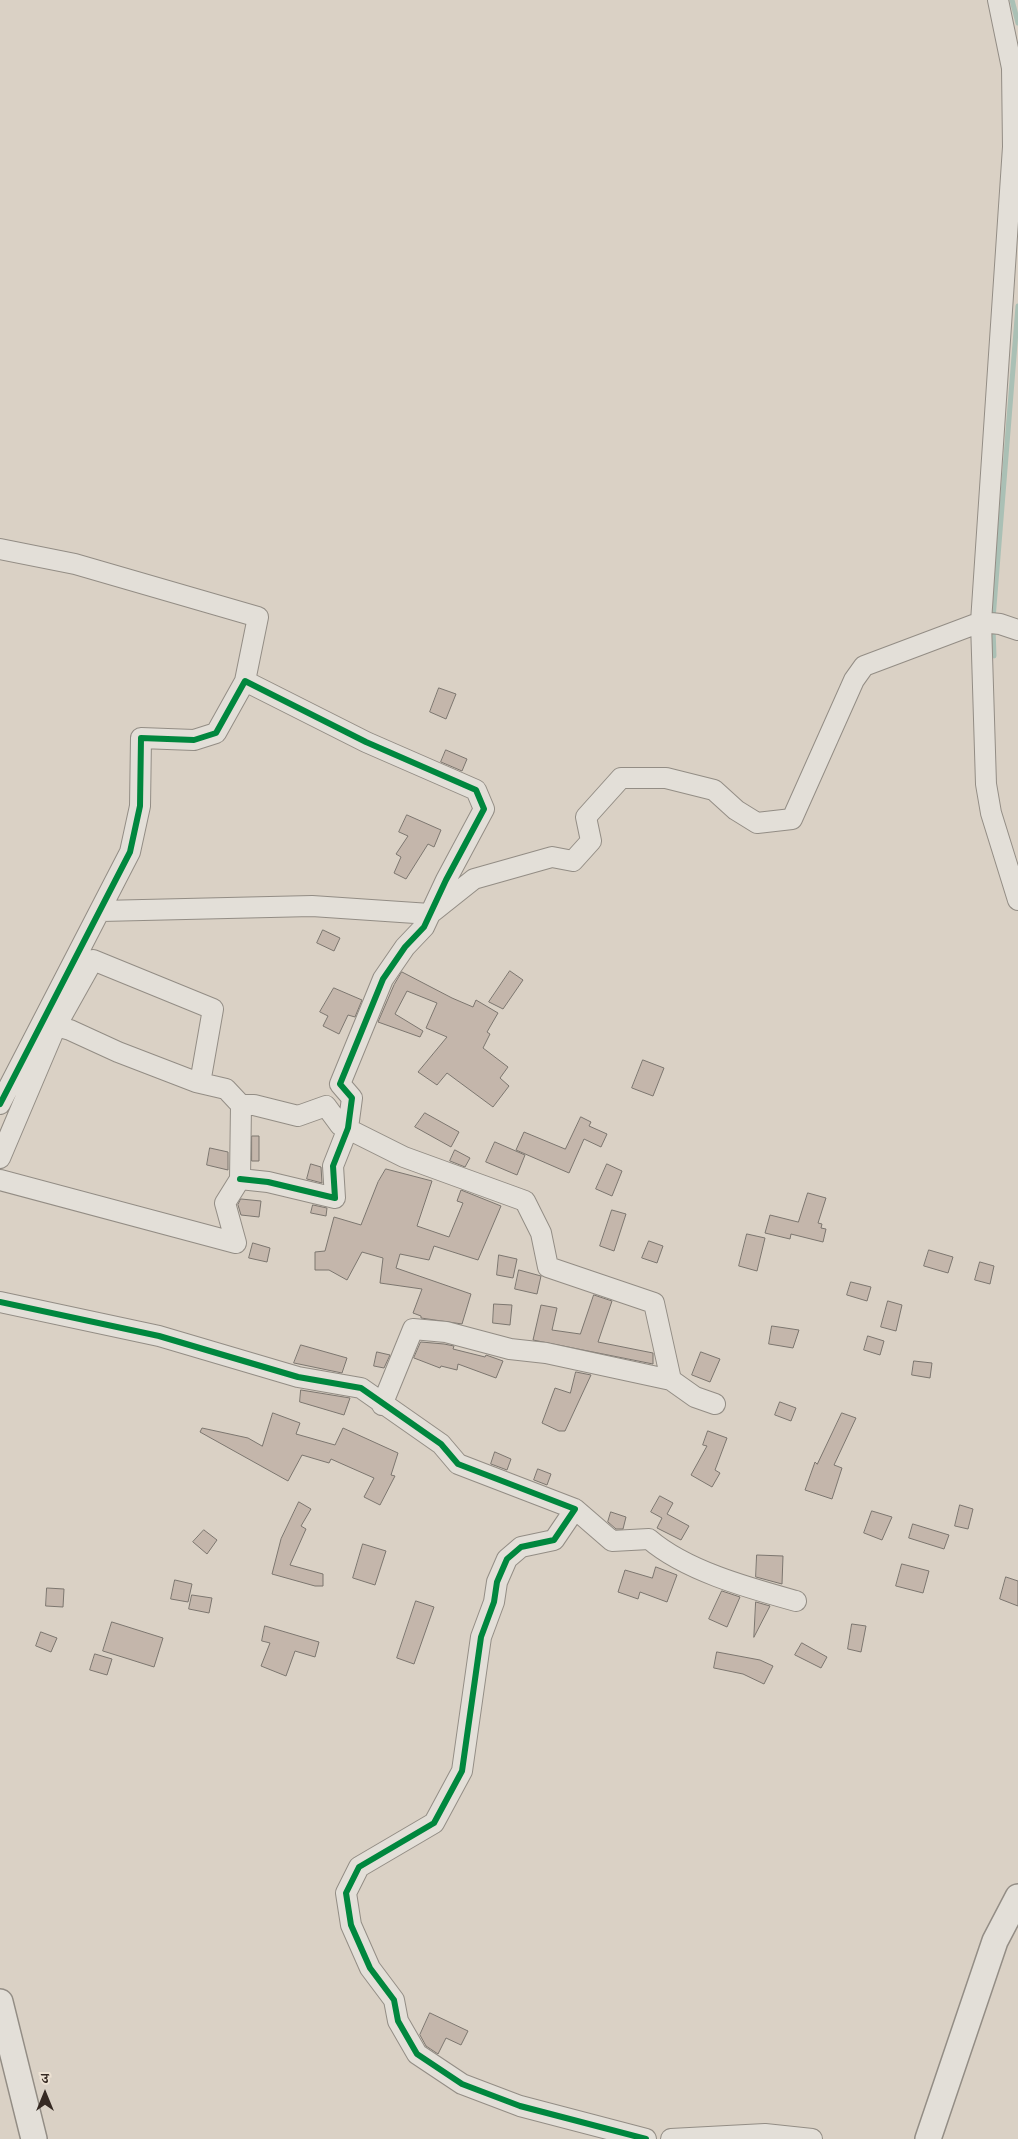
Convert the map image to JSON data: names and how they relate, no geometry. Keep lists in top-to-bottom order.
{
  "north": "top"
}
